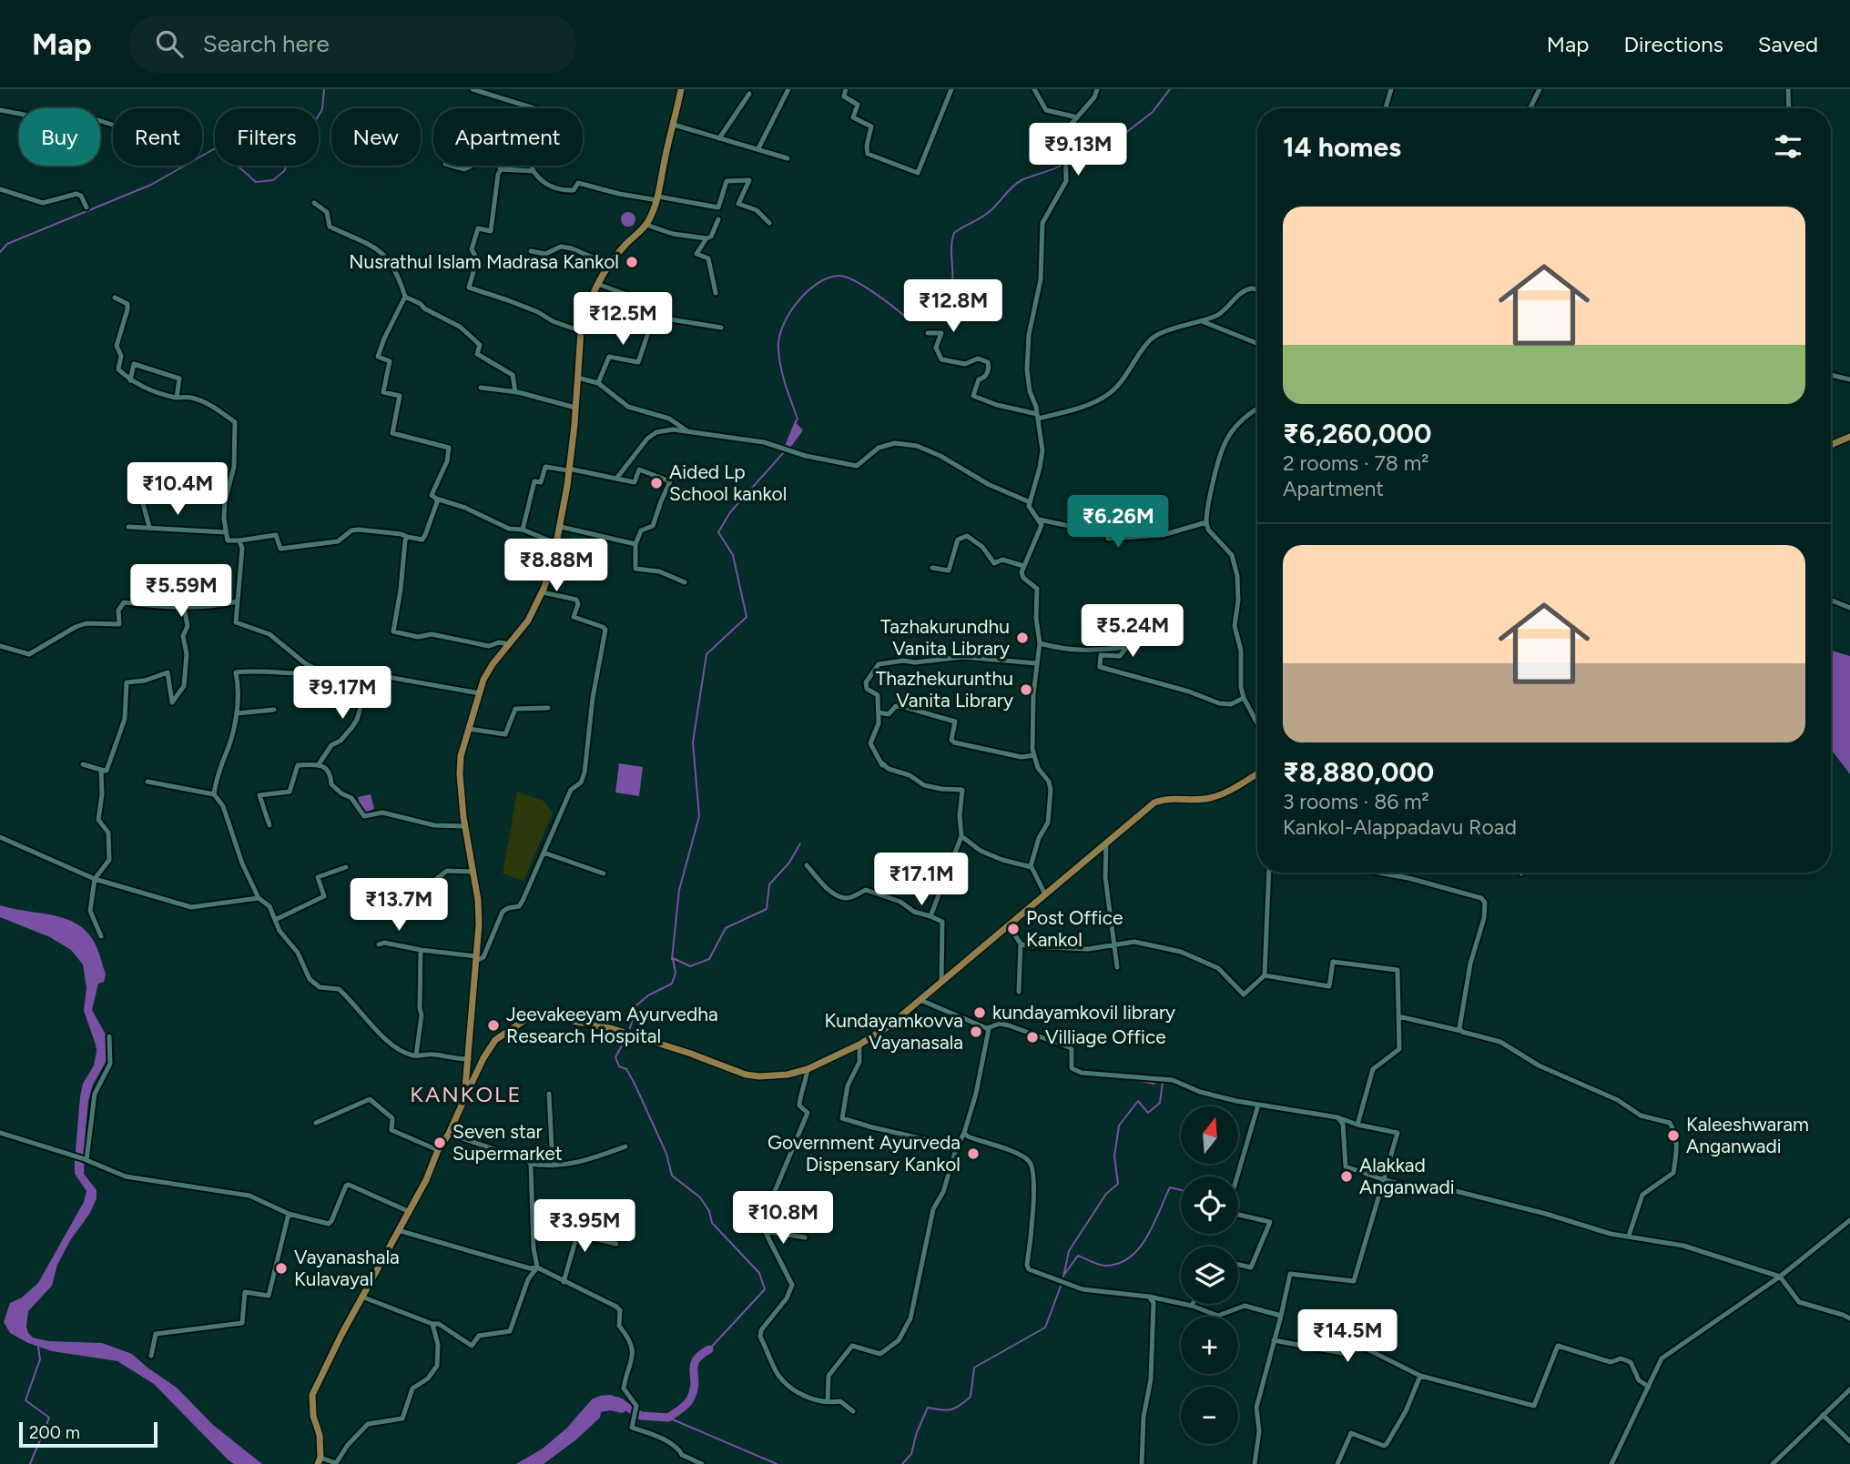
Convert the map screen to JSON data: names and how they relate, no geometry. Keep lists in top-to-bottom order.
{
  "districts": ["KANKOLE"],
  "places": [
    "Nusrathul Islam Madrasa Kankol",
    "Aided Lp School kankol",
    "Tazhakurundhu Vanita Library",
    "Thazhekurunthu Vanita Library",
    "Post Office Kankol",
    "kundayamkovil library",
    "Jeevakeeyam Ayurvedha Research Hospital",
    "Kundayamkovva Vayanasala",
    "Villiage Office",
    "Kaleeshwaram Anganwadi",
    "Seven star Supermarket",
    "Government Ayurveda Dispensary Kankol",
    "Alakkad Anganwadi",
    "Vayanashala Kulavayal"
  ],
  "scale_bar": "200 m",
  "north": "top",
  "page": {
    "header": "Map",
    "search": "Search here",
    "nav": ["Map", "Directions", "Saved"],
    "chip": [
      "Buy",
      "Rent",
      "Filters",
      "New",
      "Apartment"
    ],
    "heading": "14 homes",
    "price": [
      "₹9.13M",
      "₹12.8M",
      "₹12.5M",
      "₹10.4M",
      "₹6.26M",
      "₹8.88M",
      "₹5.59M",
      "₹5.24M",
      "₹9.17M",
      "₹17.1M",
      "₹13.7M",
      "₹10.8M",
      "₹3.95M",
      "₹14.5M"
    ],
    "list": [
      {
        "name": "₹6,260,000",
        "note": "2 rooms · 78 m² · Apartment"
      },
      {
        "name": "₹8,880,000",
        "note": "3 rooms · 86 m² · Kankol-Alappadavu Road"
      }
    ],
    "map_buttons": ["+", "−"],
    "scale": "200 m"
  }
}
